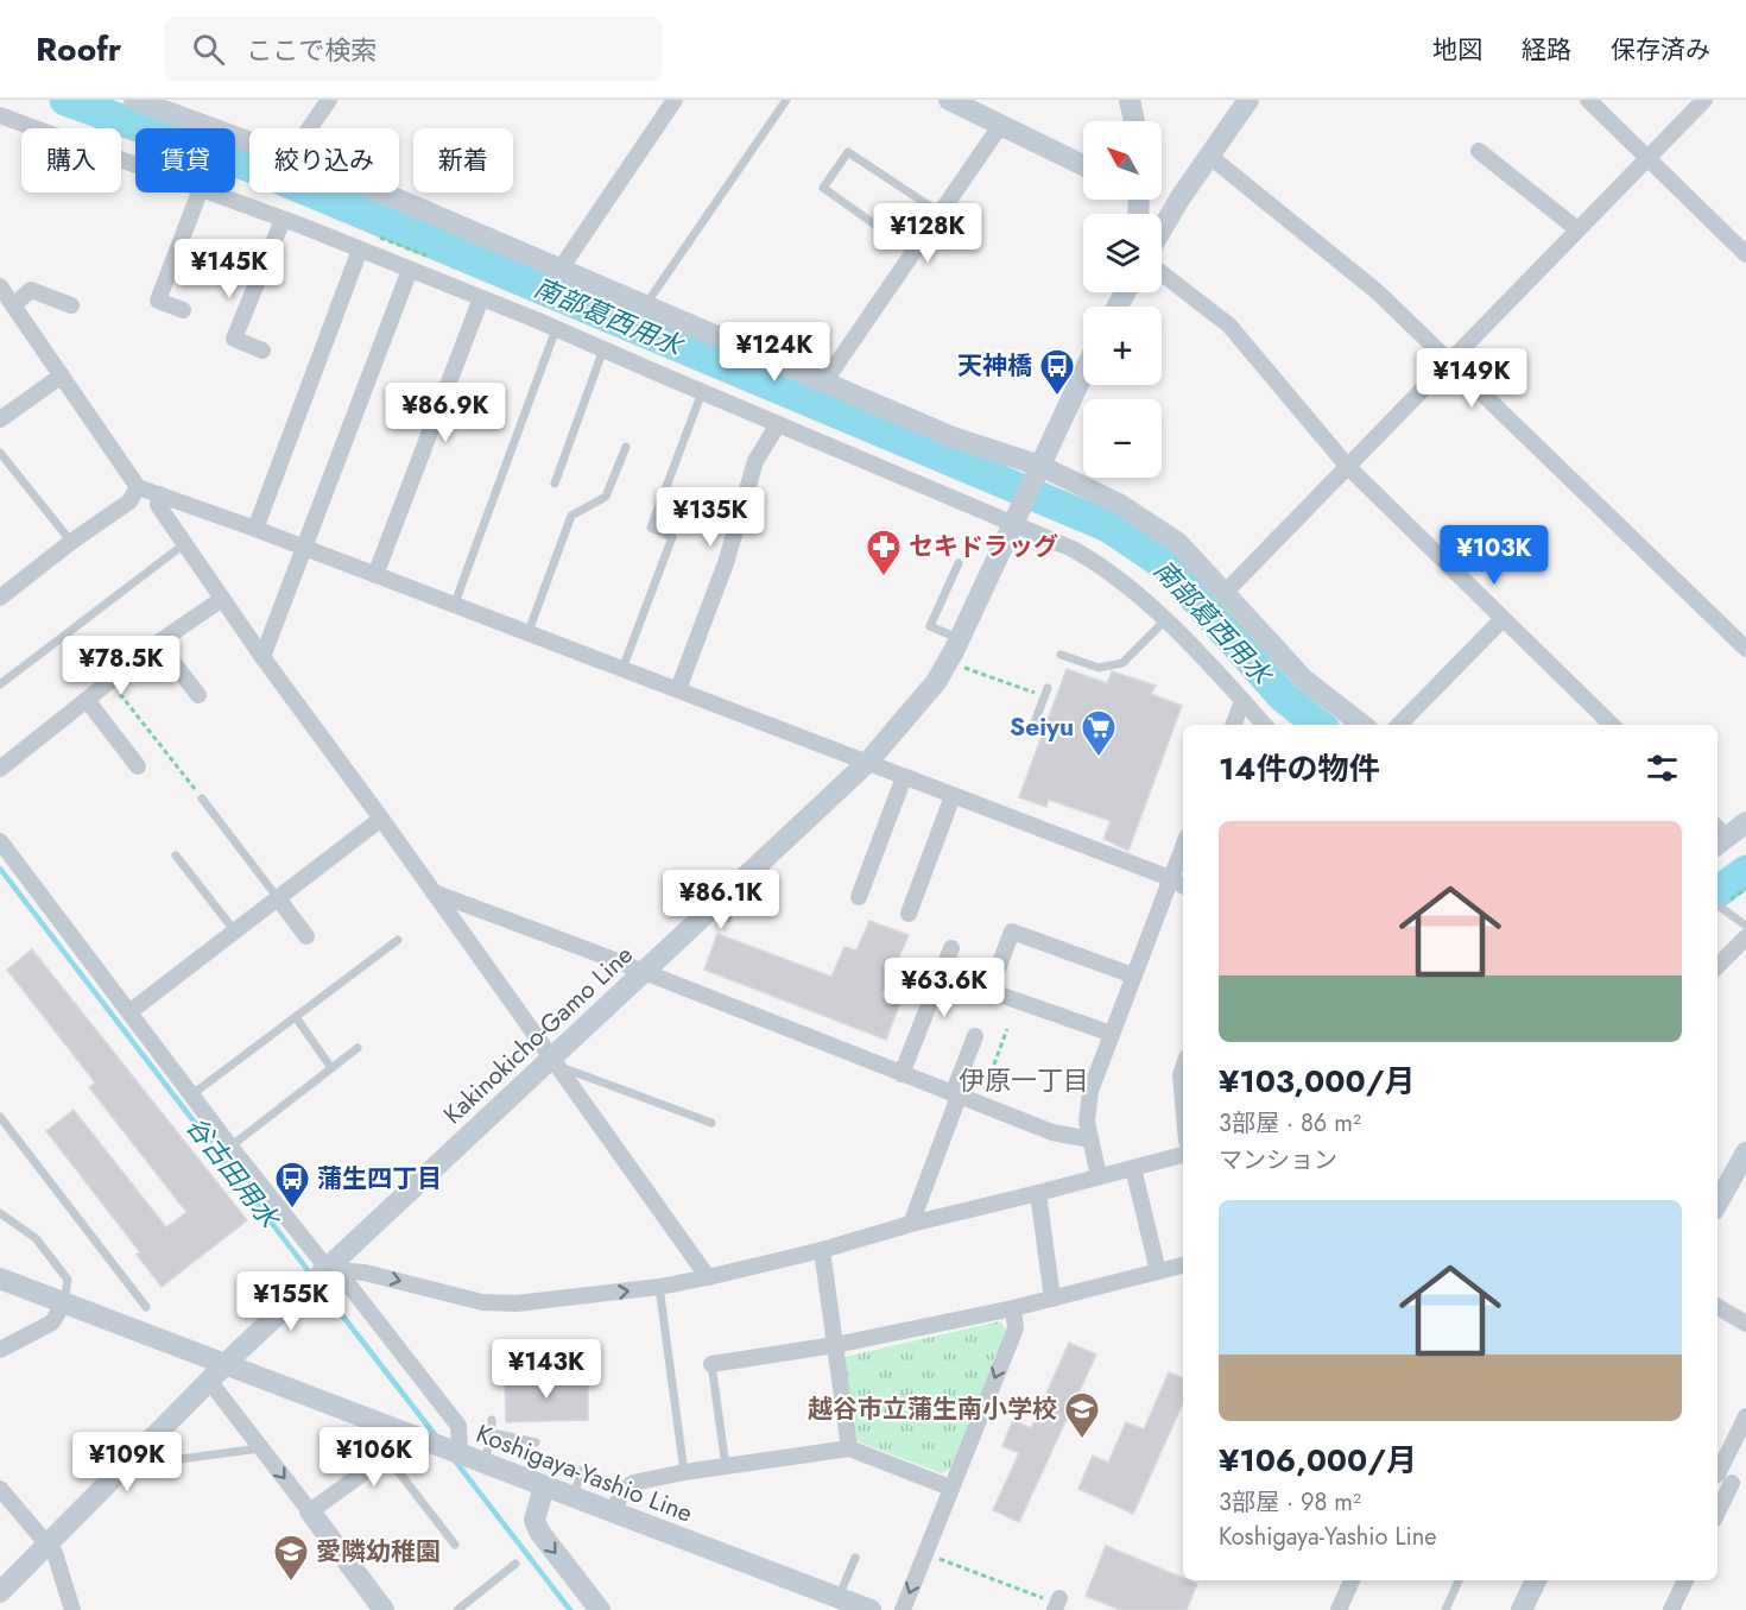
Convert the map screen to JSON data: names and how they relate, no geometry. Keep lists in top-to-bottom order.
{
  "streets": {
    "main road": ["Kakinokicho-Gamo Line", "Koshigaya-Yashio Line"]
  },
  "crossings": [
    ["Kakinokicho-Gamo Line", "Koshigaya-Yashio Line"]
  ],
  "districts": ["伊原一丁目"],
  "water": ["南部葛西用水", "谷古田用水"],
  "places": {
    "bus stop": ["天神橋", "蒲生四丁目"],
    "pharmacy": ["セキドラッグ"],
    "supermarket": ["Seiyu"],
    "school or university": ["越谷市立蒲生南小学校", "愛隣幼稚園"]
  },
  "north": "top left",
  "page": {
    "header": "Roofr",
    "search": "ここで検索",
    "nav": ["地図", "経路", "保存済み"],
    "map_buttons": ["+", "−"],
    "chip": [
      "購入",
      "賃貸",
      "絞り込み",
      "新着"
    ],
    "price": [
      "¥128K",
      "¥145K",
      "¥124K",
      "¥149K",
      "¥86.9K",
      "¥135K",
      "¥103K",
      "¥78.5K",
      "¥86.1K",
      "¥63.6K",
      "¥155K",
      "¥143K",
      "¥106K",
      "¥109K"
    ],
    "heading": "14件の物件",
    "list": [
      {
        "name": "¥103,000/月",
        "note": "3部屋 · 86 m² · マンション"
      },
      {
        "name": "¥106,000/月",
        "note": "3部屋 · 98 m² · Koshigaya-Yashio Line"
      }
    ]
  }
}
